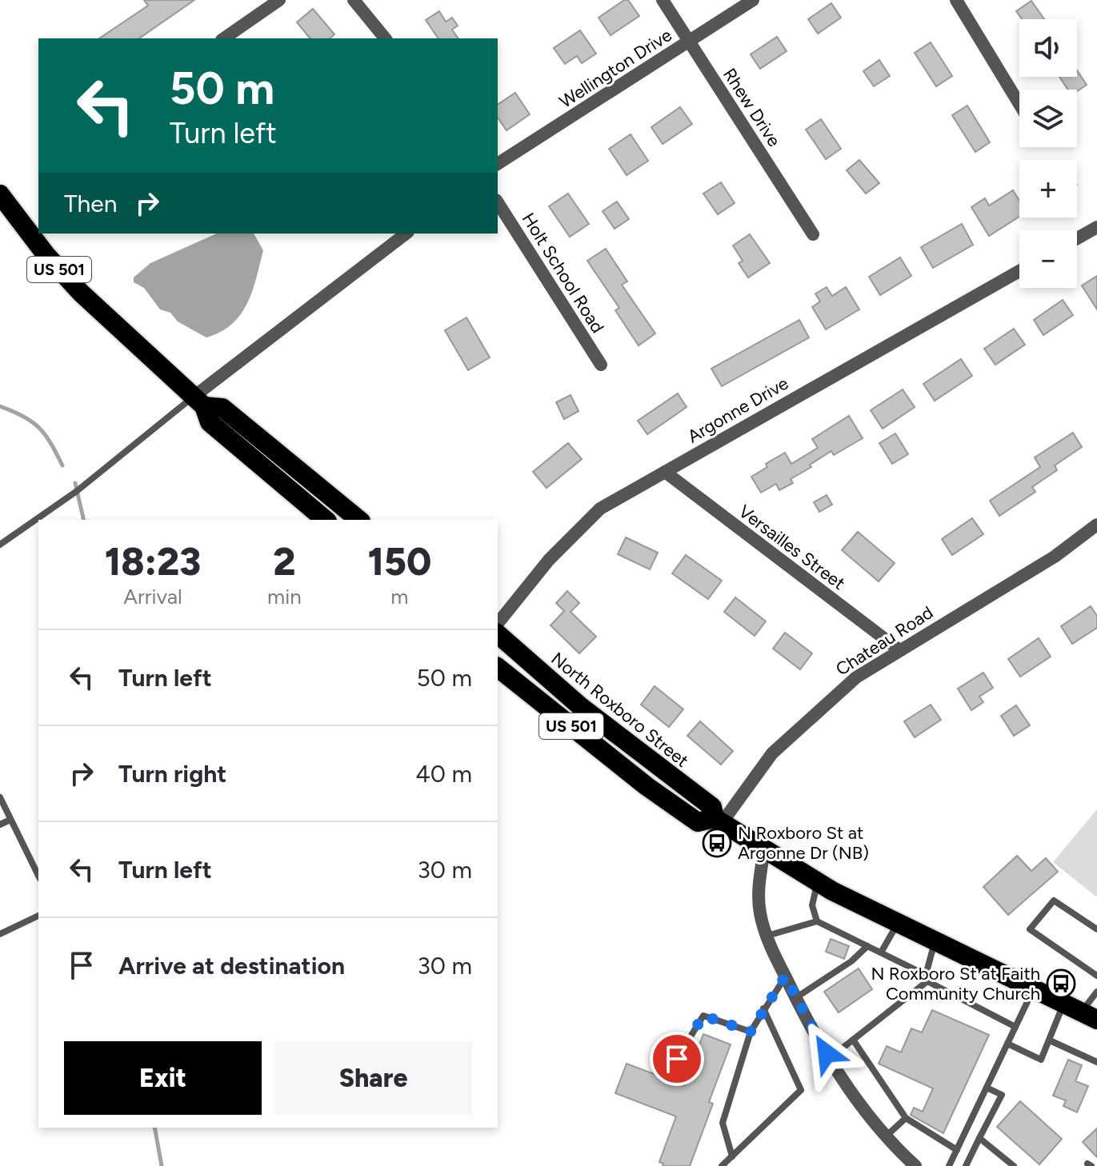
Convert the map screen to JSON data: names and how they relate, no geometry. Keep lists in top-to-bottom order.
{
  "streets": {
    "highway": ["US 501", "North Roxboro Street"],
    "street": [
      "Wellington Drive",
      "Rhew Drive",
      "Holt School Road",
      "Argonne Drive",
      "Versailles Street",
      "Chateau Road"
    ]
  },
  "crossings": [
    ["Wellington Drive", "Rhew Drive"],
    ["Argonne Drive", "Versailles Street"],
    ["Versailles Street", "Chateau Road"],
    ["Chateau Road", "North Roxboro Street"]
  ],
  "places": {
    "bus stop": ["N Roxboro St at Argonne Dr (NB)", "N Roxboro St at Faith Community Church"]
  },
  "page": {
    "map_buttons": ["+", "−"],
    "turn": ["50 m", "Turn left"],
    "then": "Then",
    "eta": [
      "18:23",
      "Arrival",
      "2",
      "min",
      "150",
      "m"
    ],
    "list": [
      {
        "name": "Turn left",
        "value": "50 m"
      },
      {
        "name": "Turn right",
        "value": "40 m"
      },
      {
        "name": "Turn left",
        "value": "30 m"
      },
      {
        "name": "Arrive at destination",
        "value": "30 m"
      }
    ],
    "buttons": ["Exit", "Share"]
  }
}
